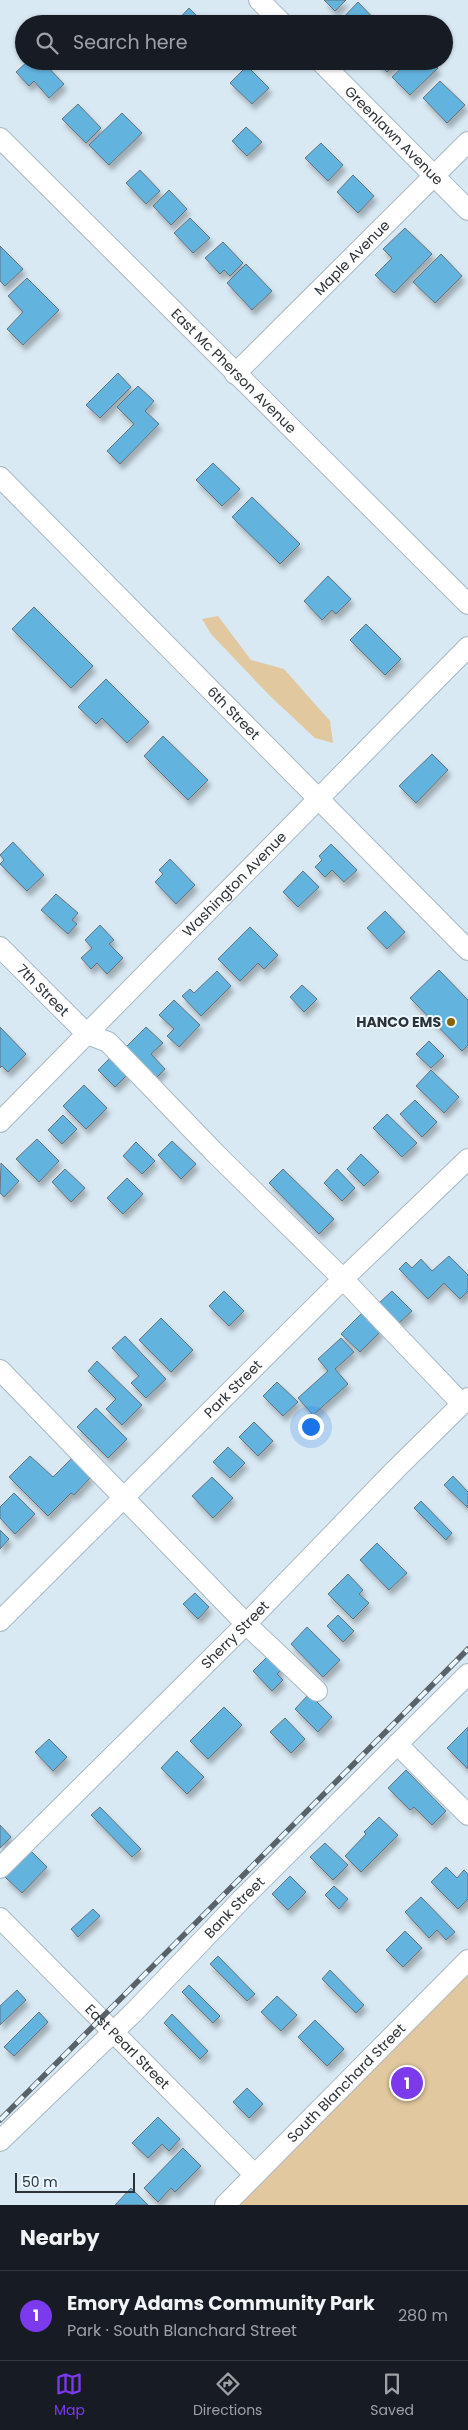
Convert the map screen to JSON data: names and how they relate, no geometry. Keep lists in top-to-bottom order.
{
  "streets": {
    "street": [
      "Greenlawn Avenue",
      "Maple Avenue",
      "East Mc Pherson Avenue",
      "6th Street",
      "Washington Avenue",
      "7th Street",
      "Park Street",
      "Sherry Street",
      "Bank Street",
      "East Pearl Street",
      "South Blanchard Street"
    ]
  },
  "crossings": [
    ["Greenlawn Avenue", "Maple Avenue"],
    ["Maple Avenue", "East Mc Pherson Avenue"],
    ["6th Street", "Washington Avenue"],
    ["Washington Avenue", "7th Street"],
    ["Bank Street", "East Pearl Street"],
    ["East Pearl Street", "South Blanchard Street"]
  ],
  "places": ["HANCO EMS"],
  "scale_bar": "50 m",
  "page": {
    "search": "Search here",
    "pins": "1",
    "scale": "50 m",
    "heading": "Nearby",
    "list": [
      {
        "mark": "1",
        "name": "Emory Adams Community Park",
        "note": "Park · South Blanchard Street",
        "value": "280 m"
      }
    ],
    "nav": ["Map", "Directions", "Saved"]
  }
}
